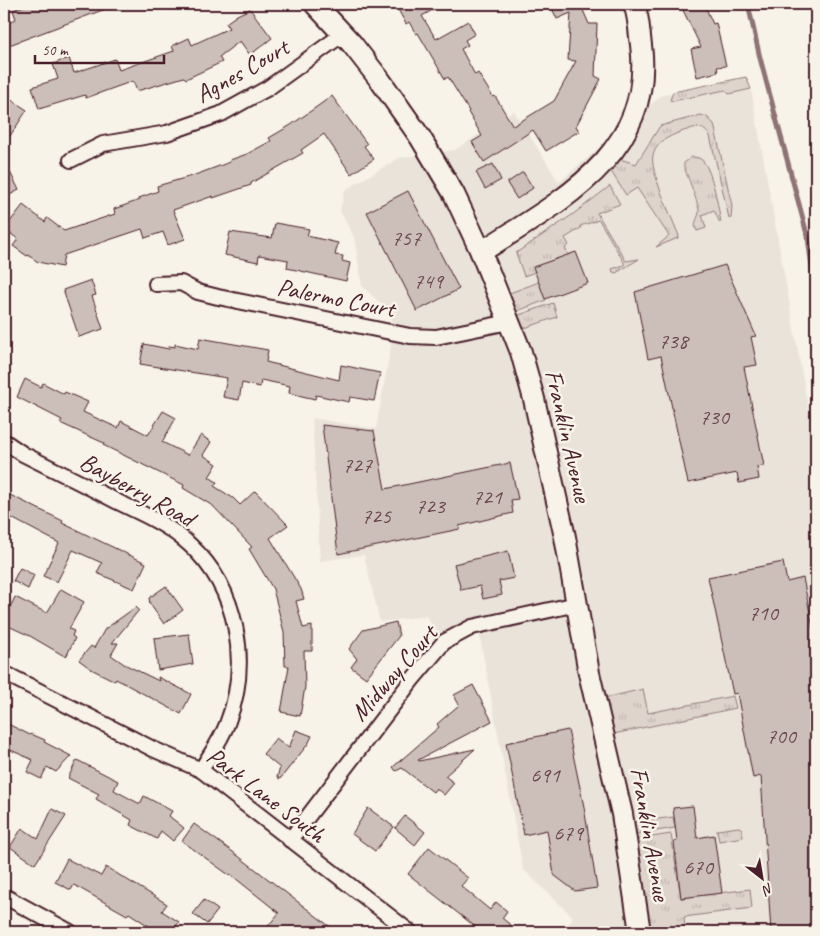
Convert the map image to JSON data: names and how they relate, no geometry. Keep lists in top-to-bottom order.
{
  "streets": {
    "main road": ["Franklin Avenue"],
    "street": [
      "Agnes Court",
      "Palermo Court",
      "Bayberry Road",
      "Midway Court",
      "Park Lane South"
    ]
  },
  "crossings": [
    ["Agnes Court", "Franklin Avenue"],
    ["Palermo Court", "Franklin Avenue"],
    ["Franklin Avenue", "Midway Court"],
    ["Bayberry Road", "Park Lane South"],
    ["Midway Court", "Park Lane South"]
  ],
  "house_numbers": [
    "757",
    "749",
    "738",
    "730",
    "727",
    "721",
    "723",
    "725",
    "710",
    "700",
    "691",
    "679",
    "670"
  ],
  "scale_bar": "50 m",
  "north": "bottom right"
}
